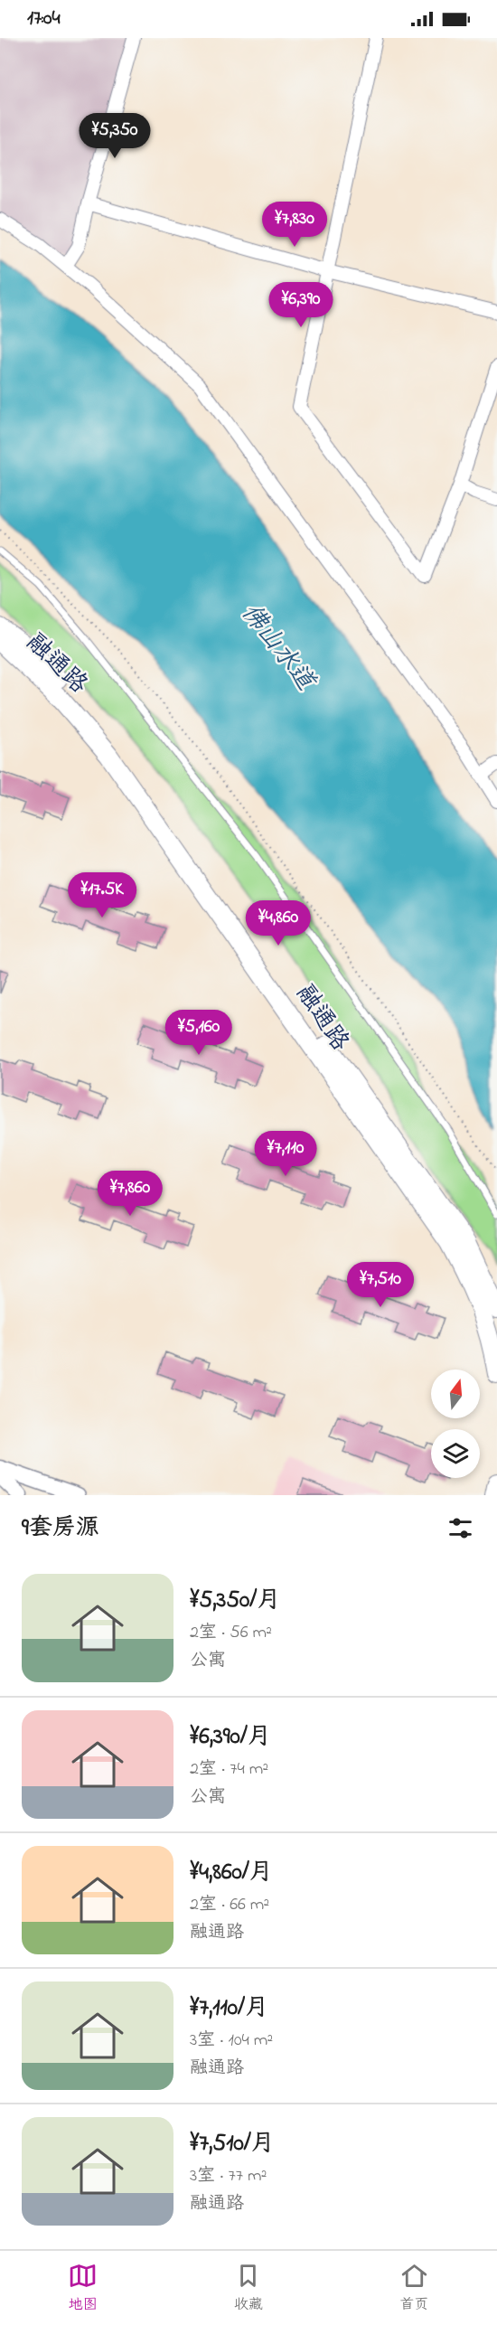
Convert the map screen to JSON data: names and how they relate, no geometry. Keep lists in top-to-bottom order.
{
  "streets": {
    "main road": ["融通路"]
  },
  "water": ["佛山水道"],
  "north": "top",
  "page": {
    "status": "17:04",
    "price": [
      "¥5,350",
      "¥7,830",
      "¥6,390",
      "¥17.5K",
      "¥4,860",
      "¥5,160",
      "¥7,110",
      "¥7,860",
      "¥7,510"
    ],
    "heading": "9套房源",
    "list": [
      {
        "name": "¥5,350/月",
        "note": "2室 · 56 m² · 公寓"
      },
      {
        "name": "¥6,390/月",
        "note": "2室 · 74 m² · 公寓"
      },
      {
        "name": "¥4,860/月",
        "note": "2室 · 66 m² · 融通路"
      },
      {
        "name": "¥7,110/月",
        "note": "3室 · 104 m² · 融通路"
      },
      {
        "name": "¥7,510/月",
        "note": "3室 · 77 m² · 融通路"
      }
    ],
    "tabs": ["地图", "收藏", "首页"]
  }
}
